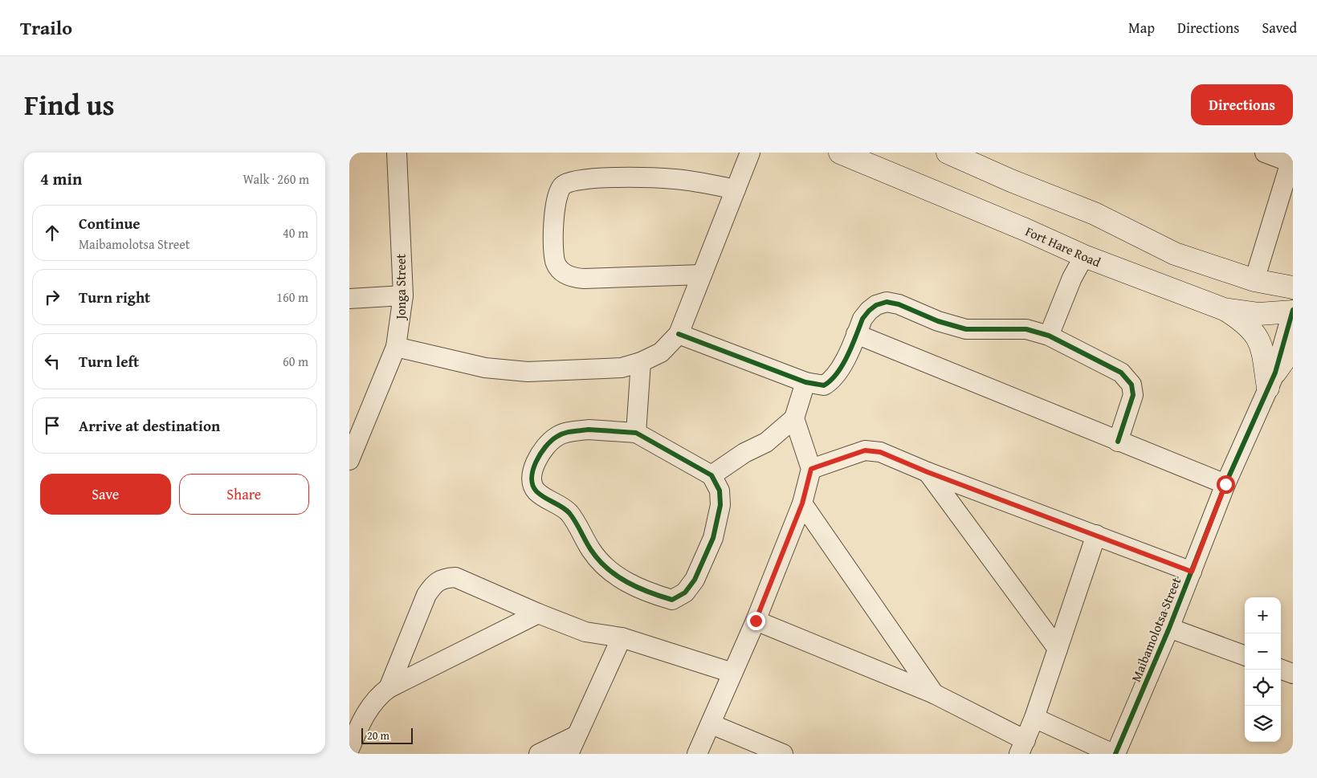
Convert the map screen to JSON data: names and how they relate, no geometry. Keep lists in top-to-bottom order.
{
  "streets": {
    "main road": ["Fort Hare Road"],
    "street": ["Jonga Street", "Maibamolotsa Street"]
  },
  "crossings": [
    ["Fort Hare Road", "Maibamolotsa Street"]
  ],
  "scale_bar": "20 m",
  "page": {
    "header": "Trailo",
    "nav": ["Map", "Directions", "Saved"],
    "title": "Find us",
    "buttons": [
      "Directions",
      ["Save", "Share"]
    ],
    "heading": ["4 min", "Walk · 260 m"],
    "list": [
      ["Continue", "Maibamolotsa Street", "40 m"],
      ["Turn right", "160 m"],
      ["Turn left", "60 m"],
      "Arrive at destination"
    ],
    "map_buttons": ["+", "−"],
    "scale": "20 m"
  }
}
